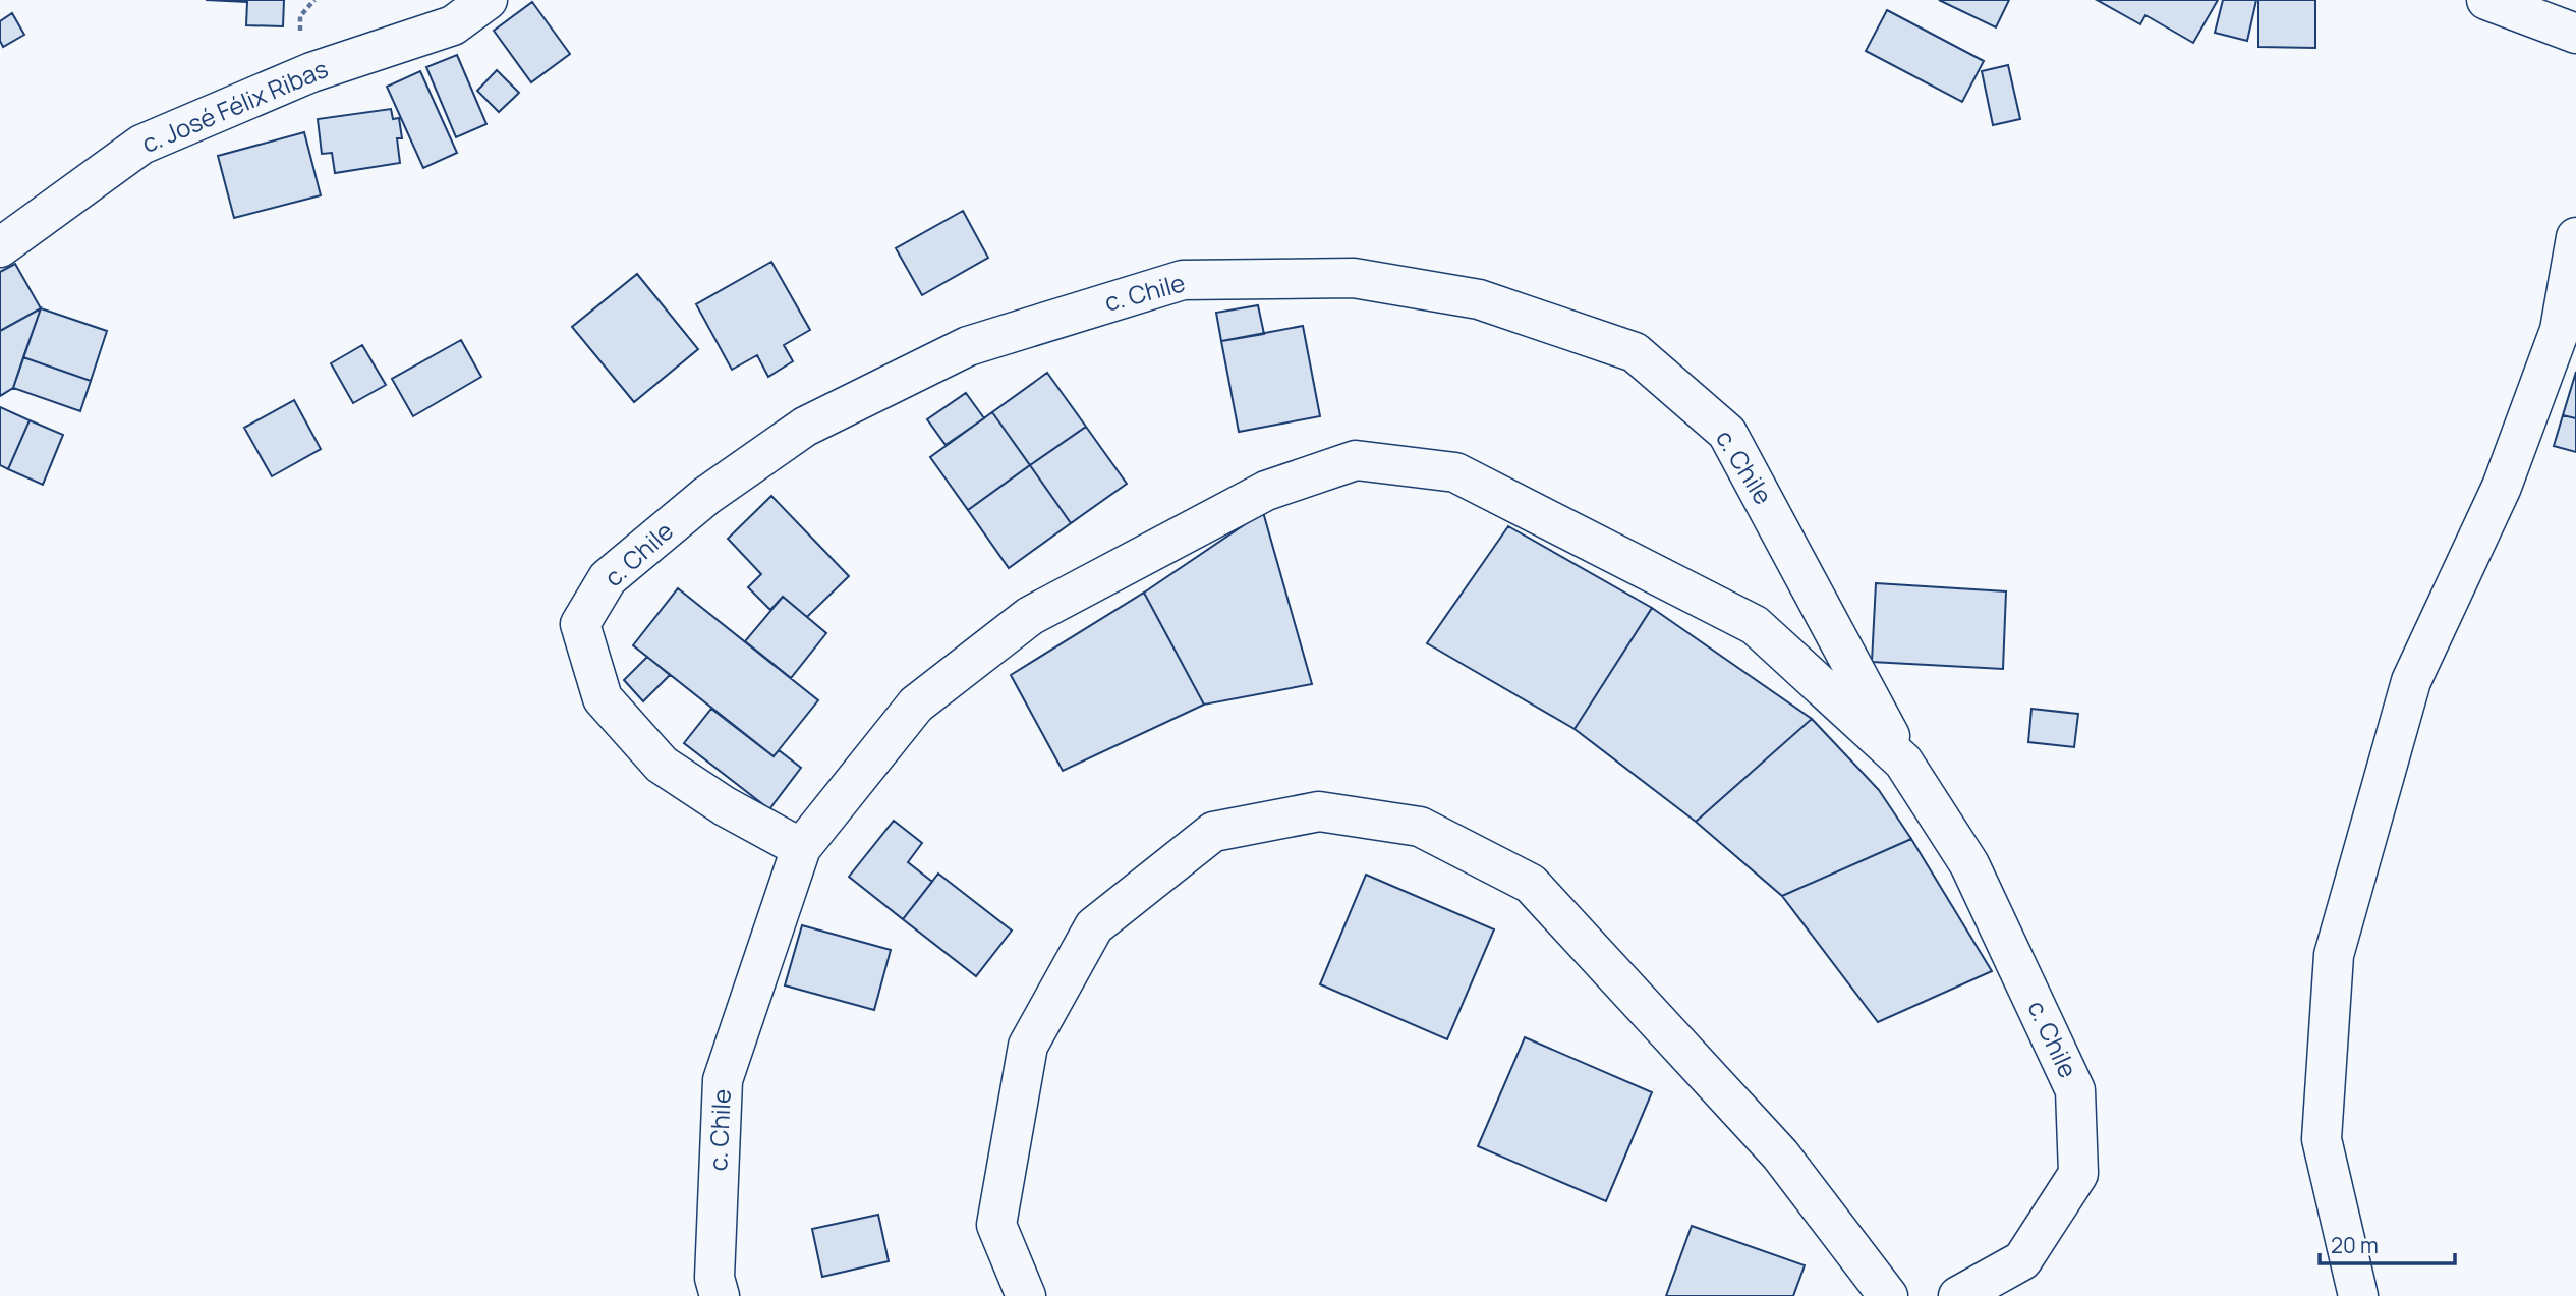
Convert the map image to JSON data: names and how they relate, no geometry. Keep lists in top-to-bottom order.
{
  "streets": {
    "street": ["c. José Félix Ribas", "c. Chile"]
  },
  "scale_bar": "20 m"
}
